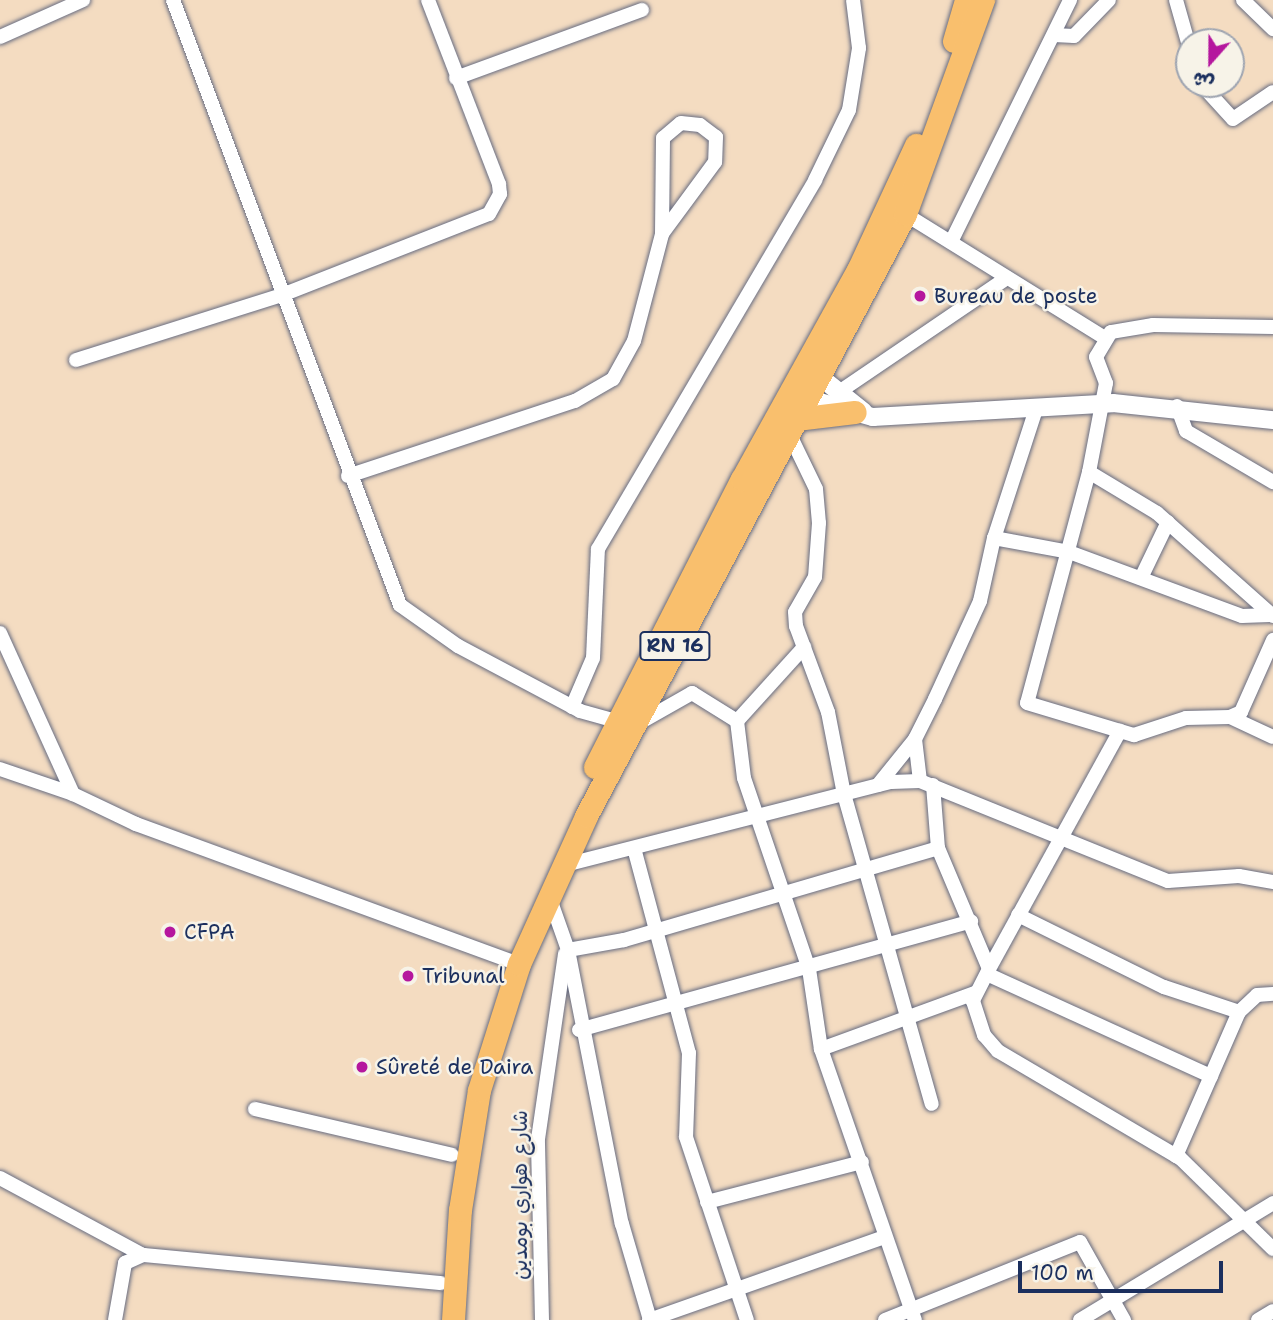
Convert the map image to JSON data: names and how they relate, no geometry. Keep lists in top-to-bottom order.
{
  "streets": {
    "main road": ["RN 16"],
    "street": ["شارع هواري بومدين"]
  },
  "places": [
    "Bureau de poste",
    "CFPA",
    "Tribunal",
    "Sûreté de Daira"
  ],
  "scale_bar": "100 m",
  "north": "bottom"
}
